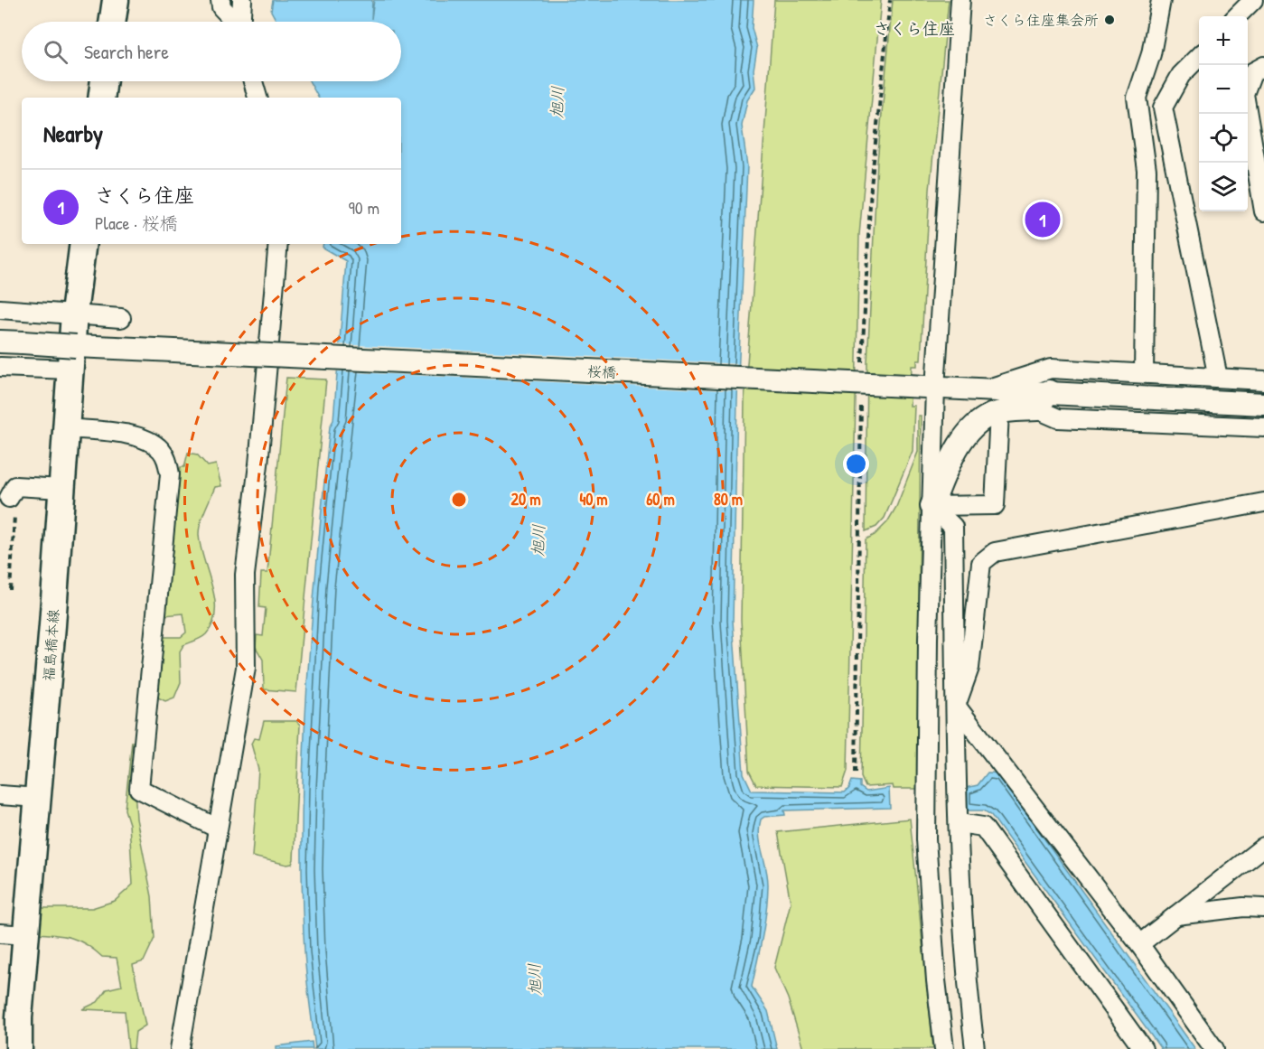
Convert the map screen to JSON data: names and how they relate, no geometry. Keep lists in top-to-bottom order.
{
  "streets": {
    "main road": ["福島橋本線"],
    "street": ["桜橋"]
  },
  "crossings": [
    ["桜橋", "福島橋本線"]
  ],
  "districts": ["さくら住座"],
  "water": ["旭川"],
  "places": ["さくら住座集会所"],
  "page": {
    "map_buttons": ["+", "−"],
    "search": "Search here",
    "heading": "Nearby",
    "list": [
      {
        "mark": "1",
        "name": "さくら住座",
        "note": "Place · 桜橋",
        "value": "90 m"
      }
    ],
    "pins": "1"
  },
  "rings": [
    "20 m",
    "40 m",
    "60 m",
    "80 m"
  ]
}
